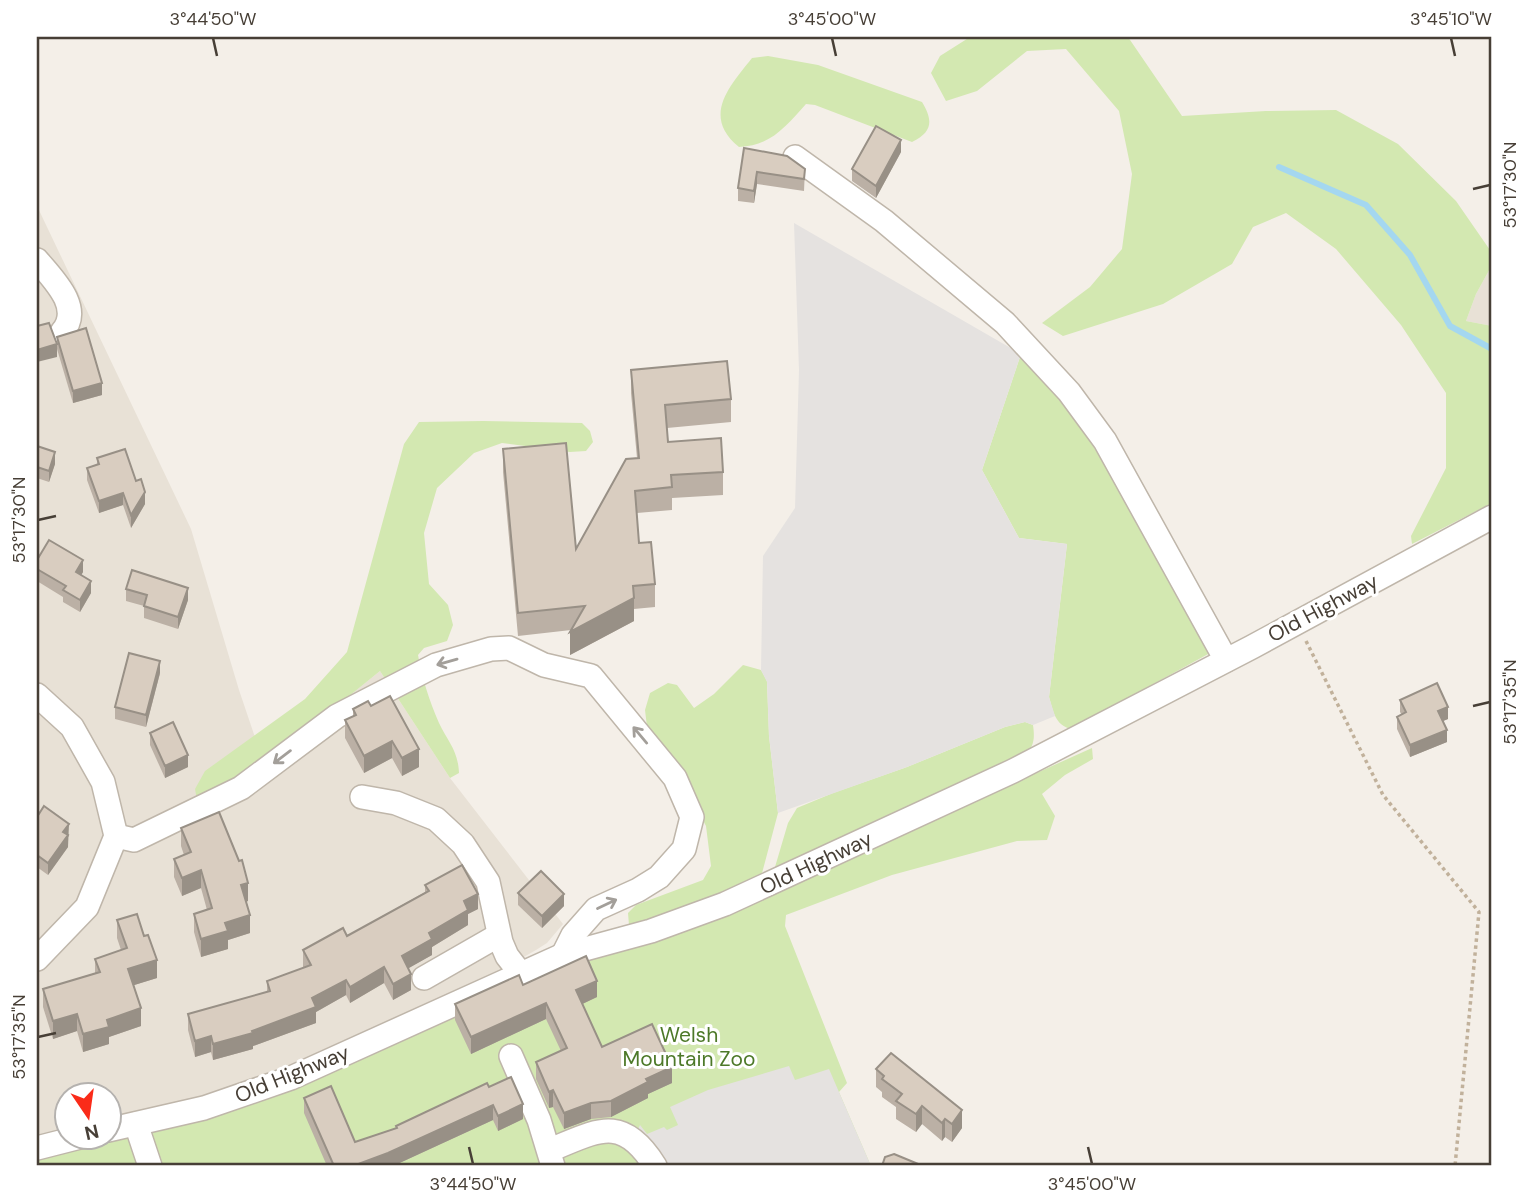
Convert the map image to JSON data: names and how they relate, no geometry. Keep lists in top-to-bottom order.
{
  "streets": {
    "street": ["Old Highway"]
  },
  "parks": ["Welsh Mountain Zoo"],
  "north": "bottom",
  "coordinates": [
    "3°44'50\"W",
    "3°45'00\"W",
    "3°45'10\"W",
    "53°17'30\"N",
    "53°17'35\"N"
  ]
}
